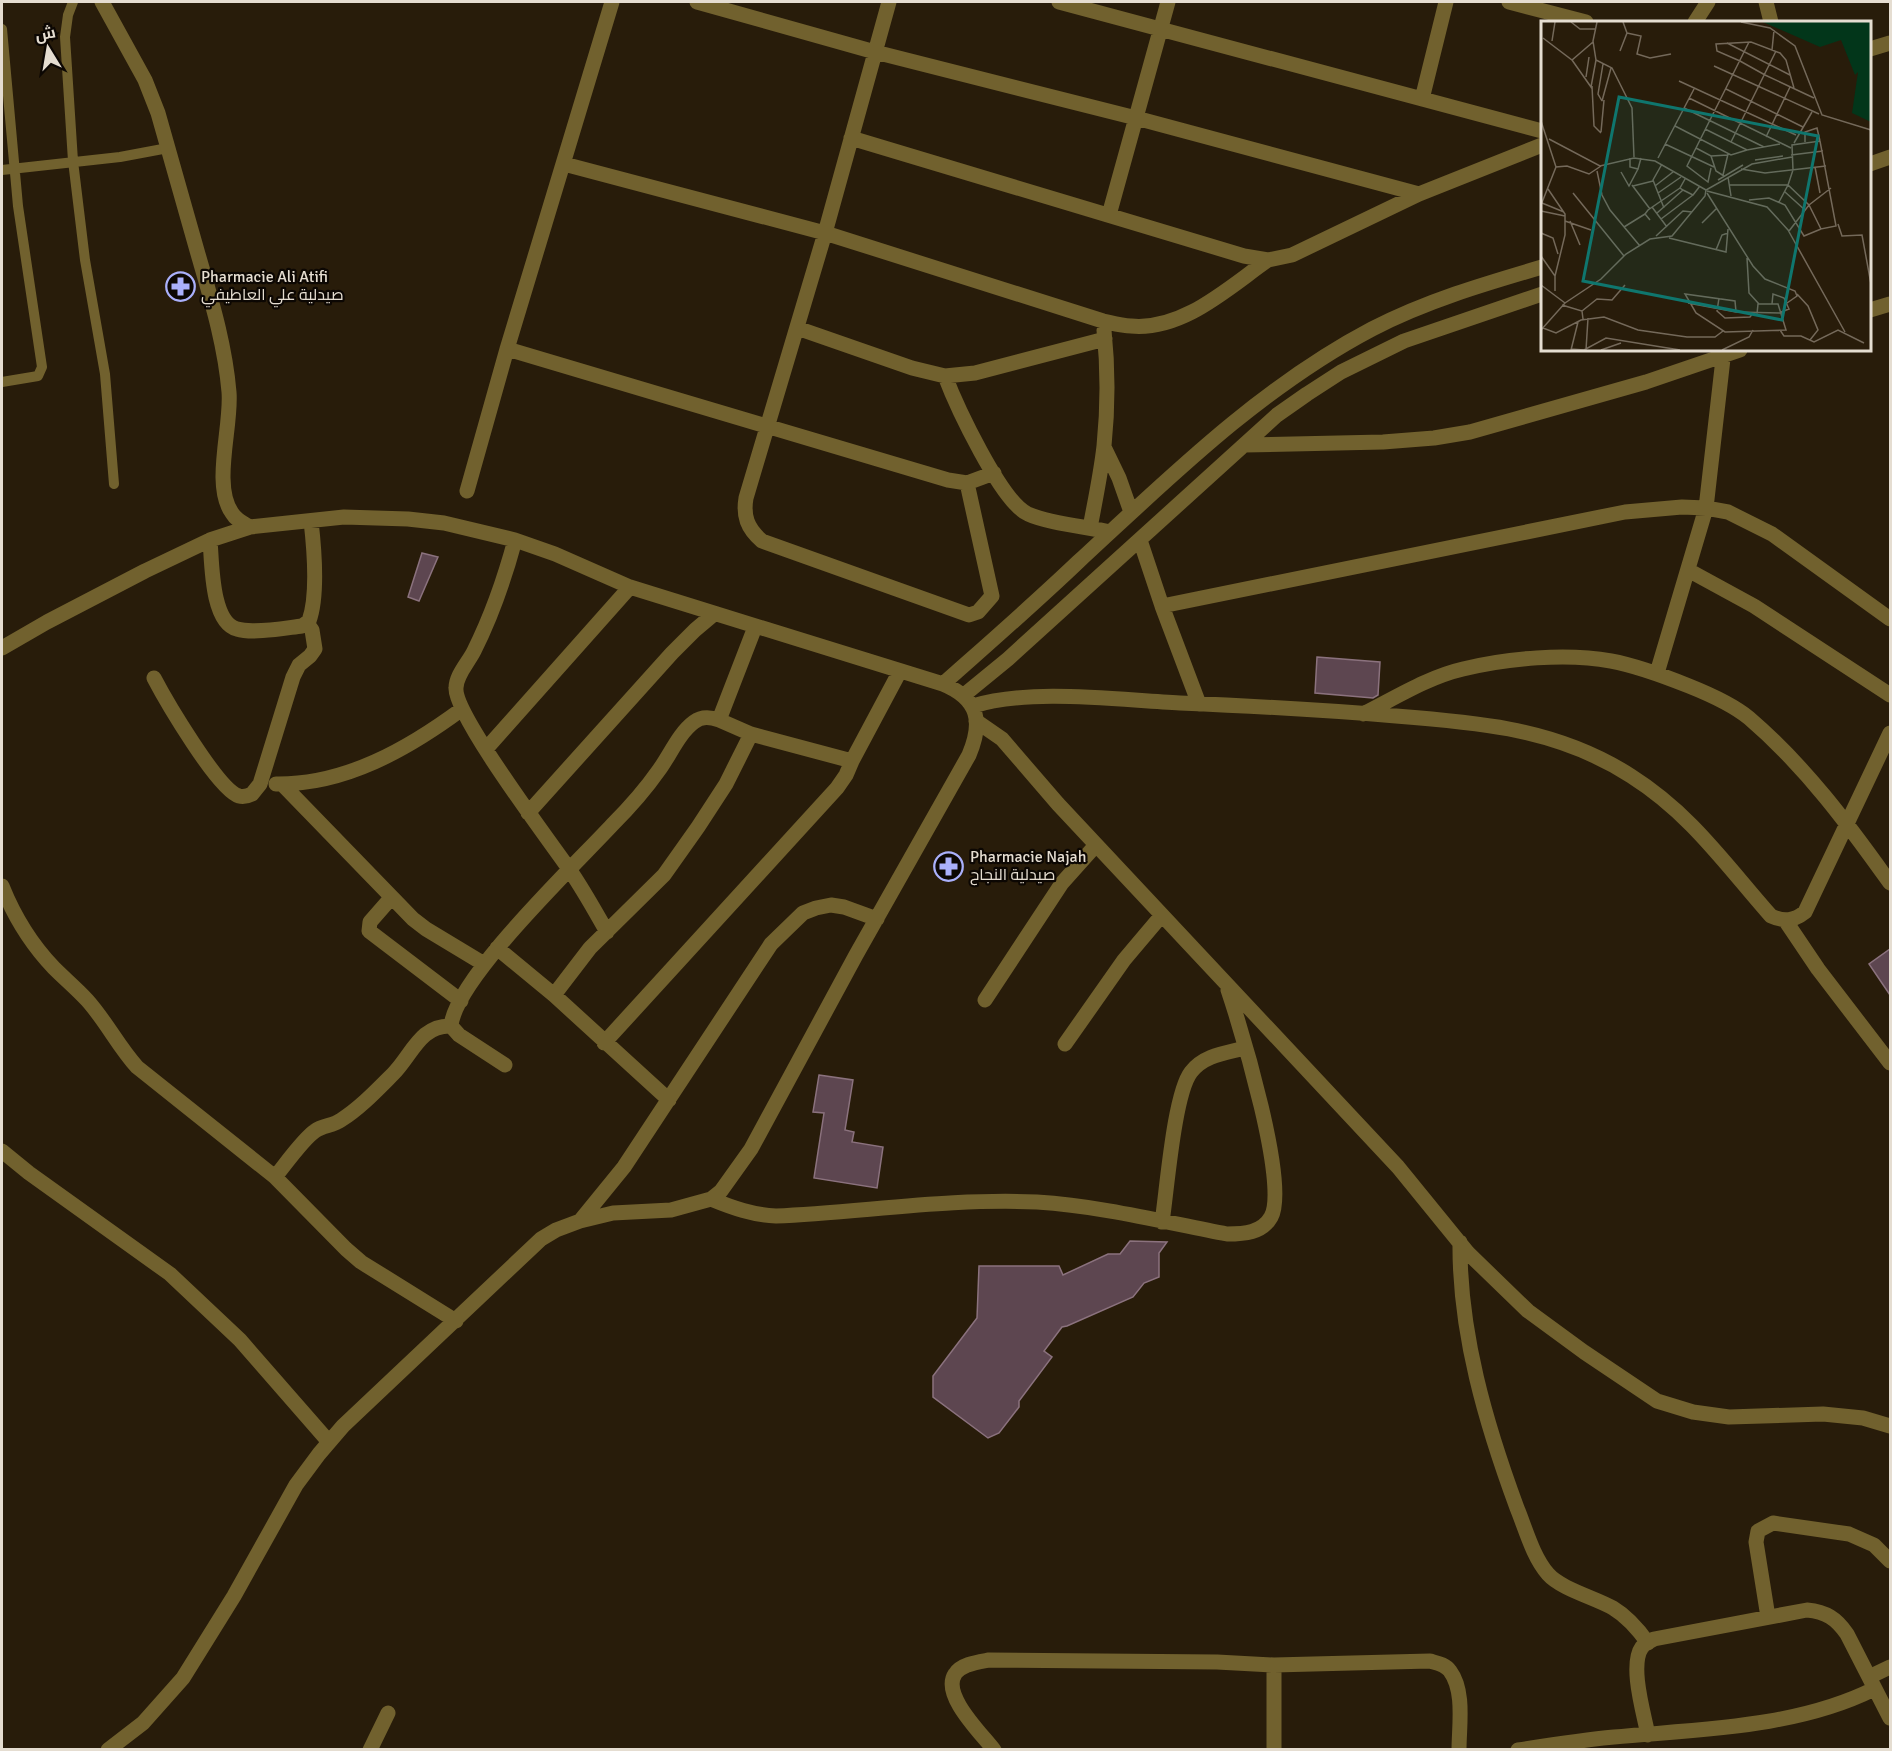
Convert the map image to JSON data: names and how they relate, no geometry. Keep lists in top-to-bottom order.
{
  "places": {
    "pharmacy": ["Pharmacie Ali Atifi صيدلية علي العاطيفي", "Pharmacie Najah صيدلية النجاح"]
  },
  "north": "top"
}
